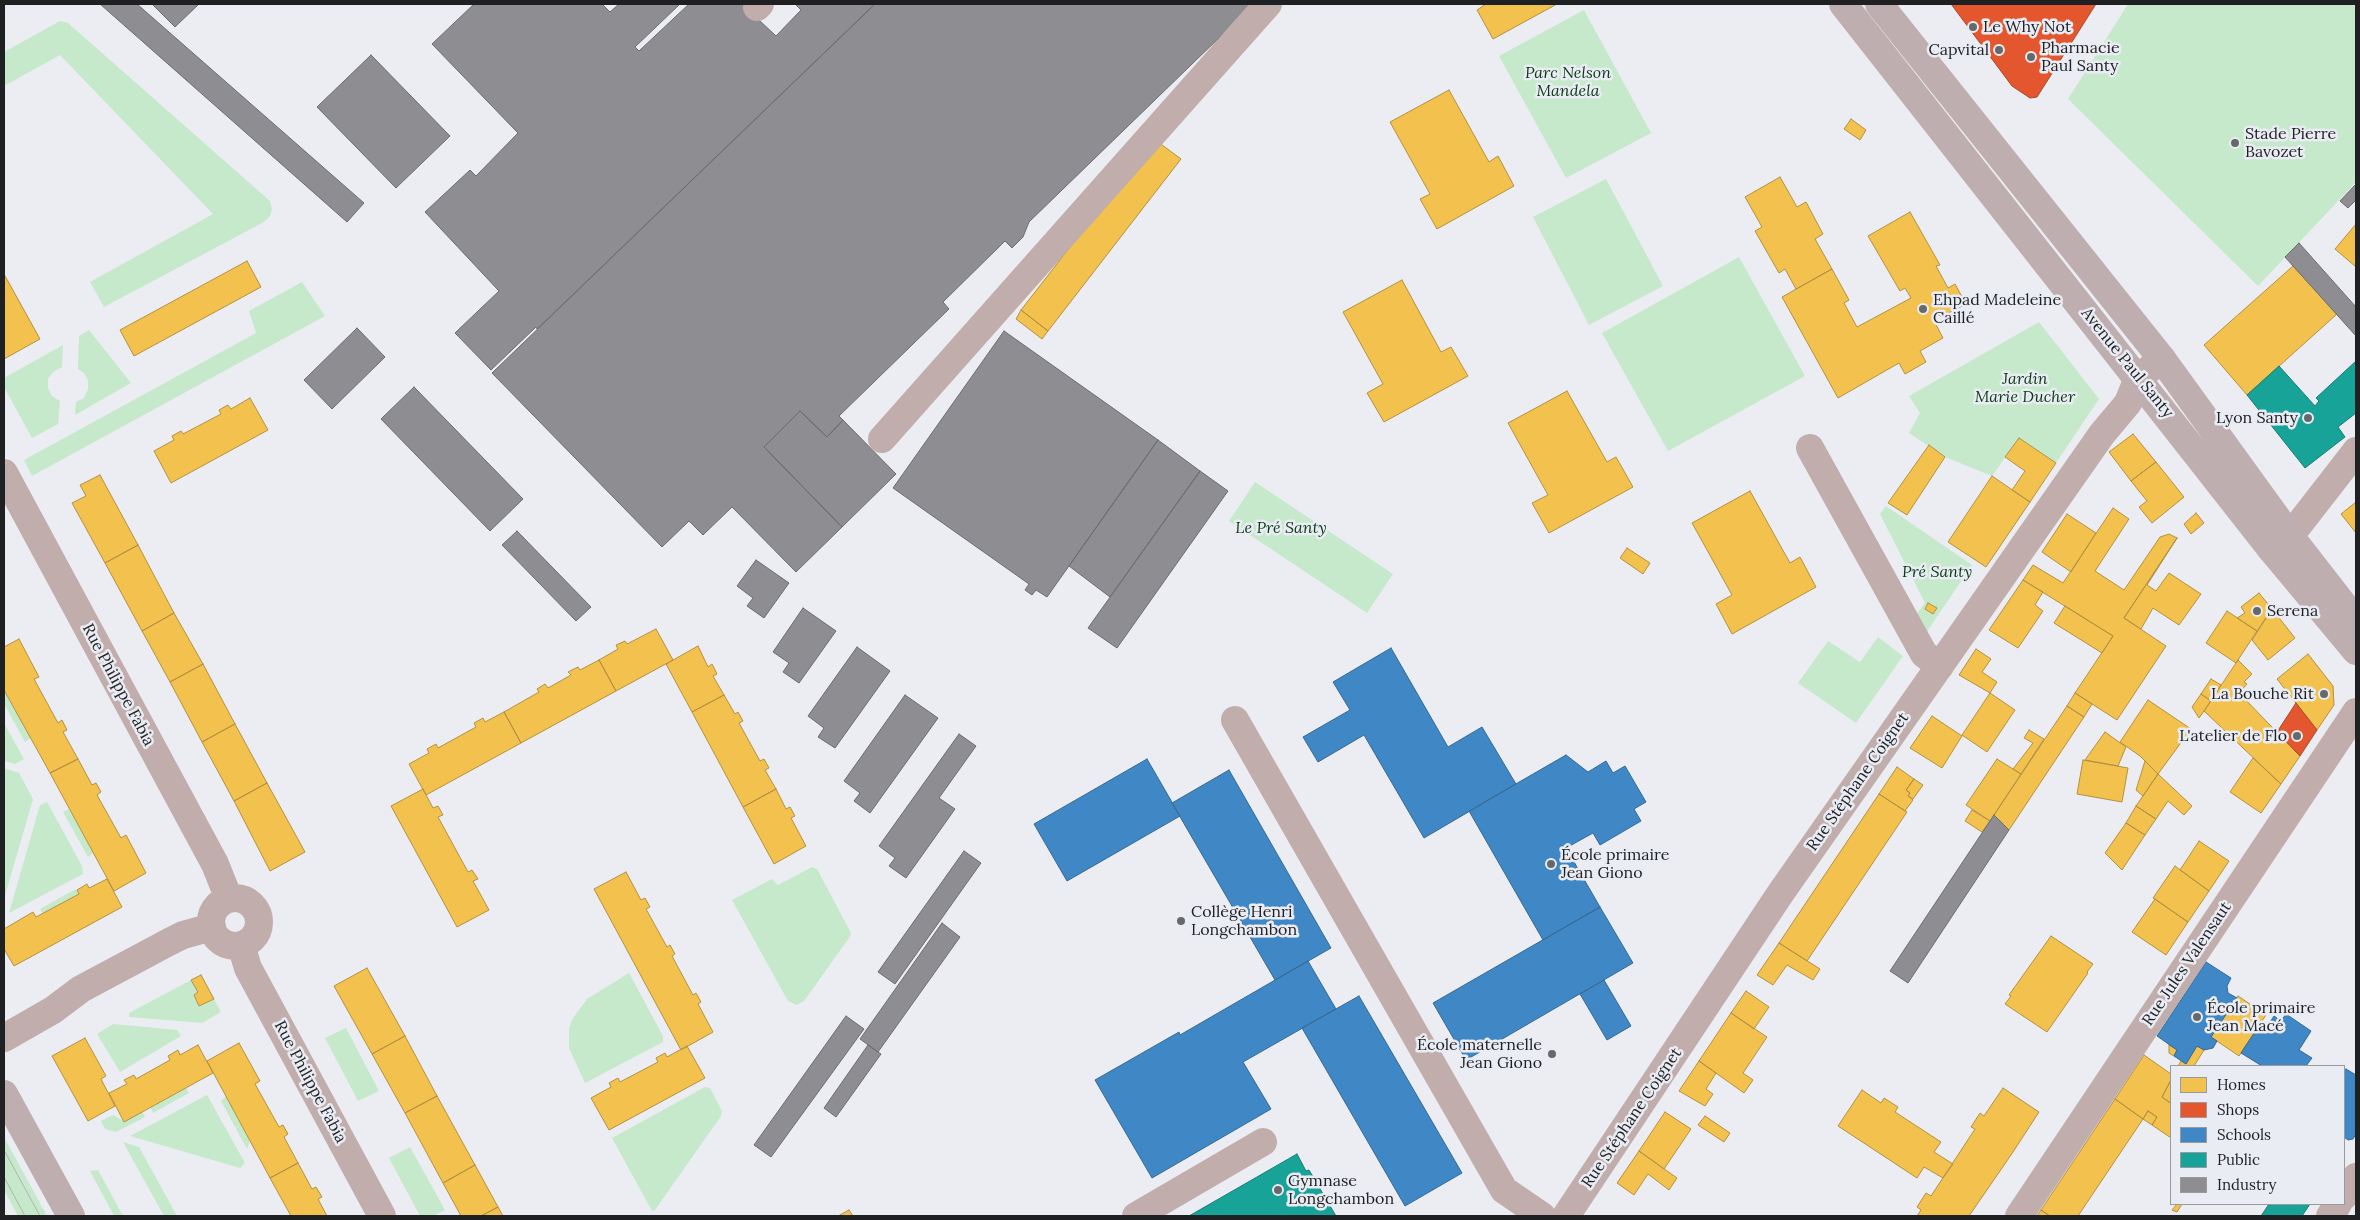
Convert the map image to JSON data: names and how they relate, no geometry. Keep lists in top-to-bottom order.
{
  "streets": {
    "main road": ["Avenue Paul Santy"],
    "street": ["Rue Philippe Fabia", "Rue Stéphane Coignet", "Rue Jules Valensaut"]
  },
  "crossings": [
    ["Avenue Paul Santy", "Rue Stéphane Coignet"]
  ],
  "parks": [
    "Parc Nelson Mandela",
    "Jardin Marie Ducher",
    "Le Pré Santy",
    "Pré Santy"
  ],
  "places": [
    "Le Why Not",
    "Capvital",
    "Pharmacie Paul Santy",
    "Stade Pierre Bavozet",
    "Ehpad Madeleine Caillé",
    "Lyon Santy",
    "Serena",
    "La Bouche Rit",
    "L'atelier de Flo",
    "École primaire Jean Giono",
    "Collège Henri Longchambon",
    "École primaire Jean Macé",
    "École maternelle Jean Giono",
    "Gymnase Longchambon"
  ],
  "legend": [
    "Homes",
    "Shops",
    "Schools",
    "Public",
    "Industry"
  ]
}
